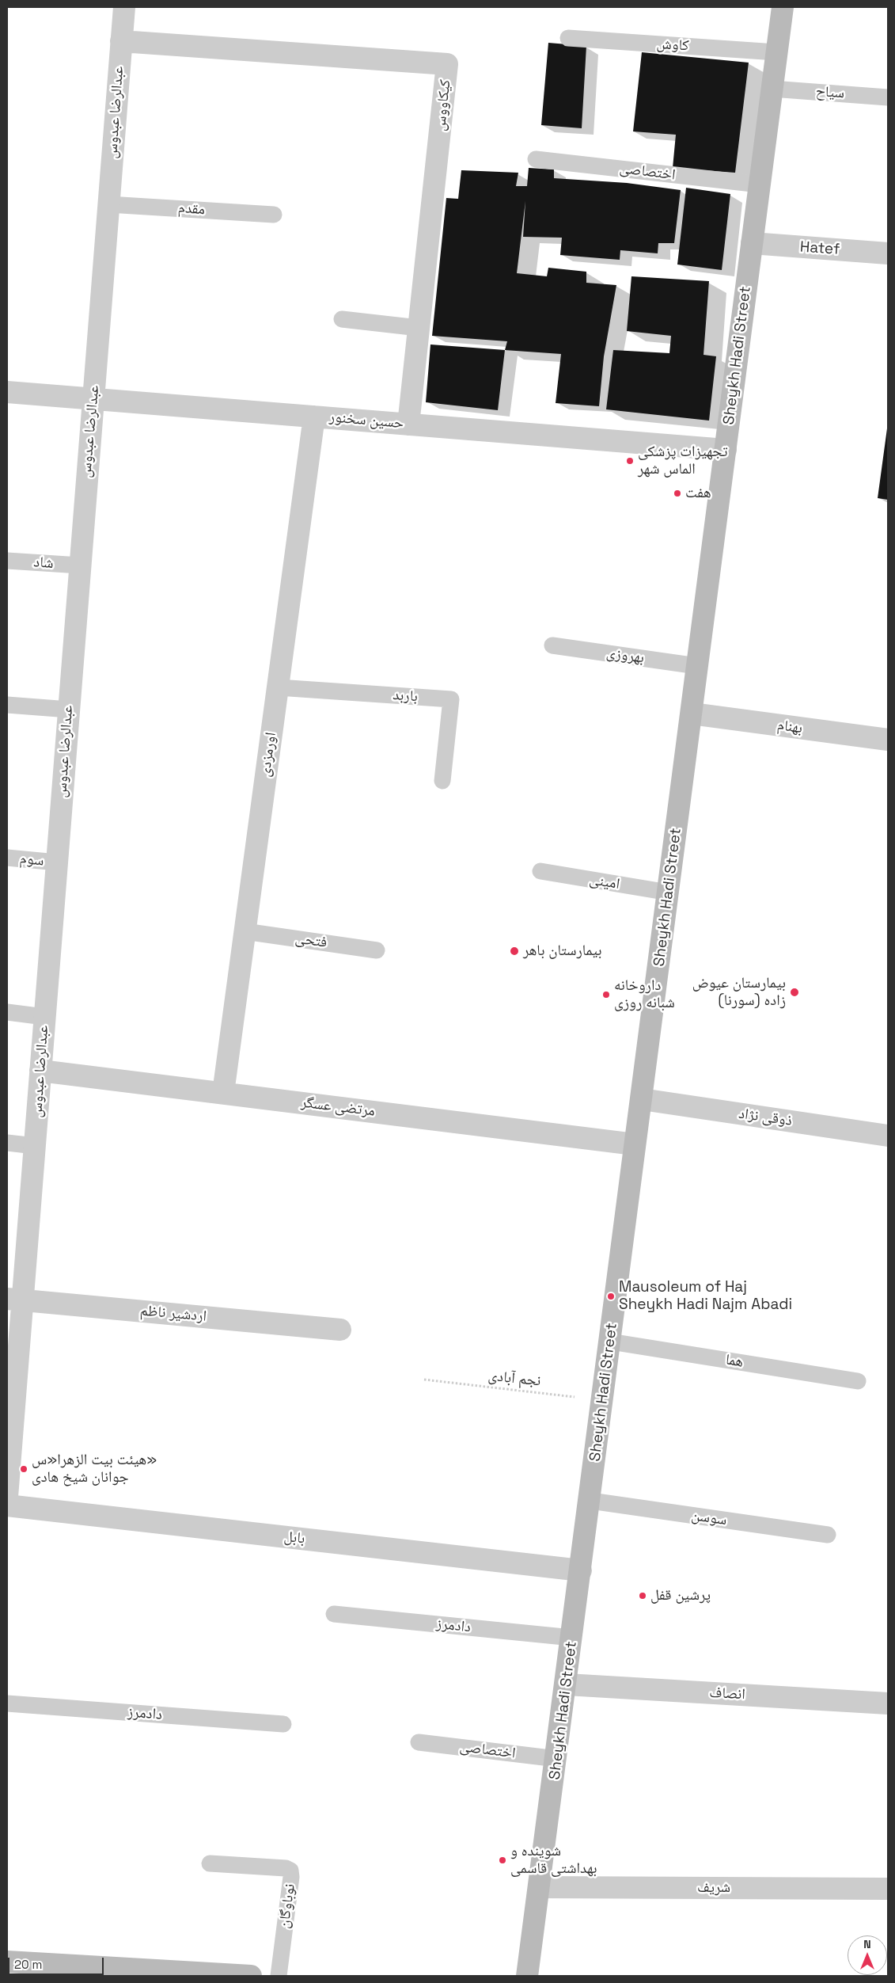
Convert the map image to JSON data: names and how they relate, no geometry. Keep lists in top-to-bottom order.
{
  "streets": {
    "street": [
      "کیکاووس",
      "عبدالرضا عبدوس",
      "Hatef",
      "Sheykh Hadi Street",
      "حسین سخنور",
      "بهنام",
      "اورمزدی",
      "مرتضی عسگر",
      "ذوقی نژاد",
      "اردشیر ناظم",
      "بابل",
      "انصاف",
      "شریف"
    ],
    "lane": [
      "کاوش",
      "سیاح",
      "اختصاصی",
      "مقدم",
      "شاد",
      "بهروزی",
      "باربد",
      "سوم",
      "امینی",
      "فتحی",
      "هما",
      "سوسن",
      "دادمرز",
      "نوباوگان"
    ],
    "path": ["نجم آبادی"]
  },
  "crossings": [
    ["کاوش", "Sheykh Hadi Street"],
    ["سیاح", "Sheykh Hadi Street"],
    ["کیکاووس", "عبدالرضا عبدوس"],
    ["کیکاووس", "حسین سخنور"],
    ["عبدالرضا عبدوس", "مقدم"],
    ["عبدالرضا عبدوس", "حسین سخنور"],
    ["عبدالرضا عبدوس", "شاد"],
    ["عبدالرضا عبدوس", "سوم"],
    ["عبدالرضا عبدوس", "مرتضی عسگر"],
    ["عبدالرضا عبدوس", "اردشیر ناظم"],
    ["اختصاصی", "Sheykh Hadi Street"],
    ["Hatef", "Sheykh Hadi Street"],
    ["Sheykh Hadi Street", "حسین سخنور"],
    ["Sheykh Hadi Street", "بهروزی"],
    ["Sheykh Hadi Street", "بهنام"],
    ["Sheykh Hadi Street", "امینی"],
    ["Sheykh Hadi Street", "مرتضی عسگر"],
    ["Sheykh Hadi Street", "ذوقی نژاد"],
    ["Sheykh Hadi Street", "هما"],
    ["Sheykh Hadi Street", "نجم آبادی"],
    ["Sheykh Hadi Street", "سوسن"],
    ["Sheykh Hadi Street", "بابل"],
    ["Sheykh Hadi Street", "دادمرز"],
    ["Sheykh Hadi Street", "انصاف"],
    ["Sheykh Hadi Street", "شریف"],
    ["حسین سخنور", "اورمزدی"],
    ["باربد", "اورمزدی"],
    ["اورمزدی", "فتحی"],
    ["اورمزدی", "مرتضی عسگر"]
  ],
  "places": [
    "تجهیزات پزشکی الماس شهر",
    "هفت",
    "بیمارستان باهر",
    "بیمارستان عیوض زاده (سورنا)",
    "داروخانه شبانه روزی",
    "Mausoleum of Haj Sheykh Hadi Najm Abadi",
    "هیئت بیت الزهرا«س» جوانان شیخ هادی",
    "پرشین قفل",
    "شوینده و بهداشتی قاسمی"
  ],
  "scale_bar": "20 m",
  "north": "top"
}
